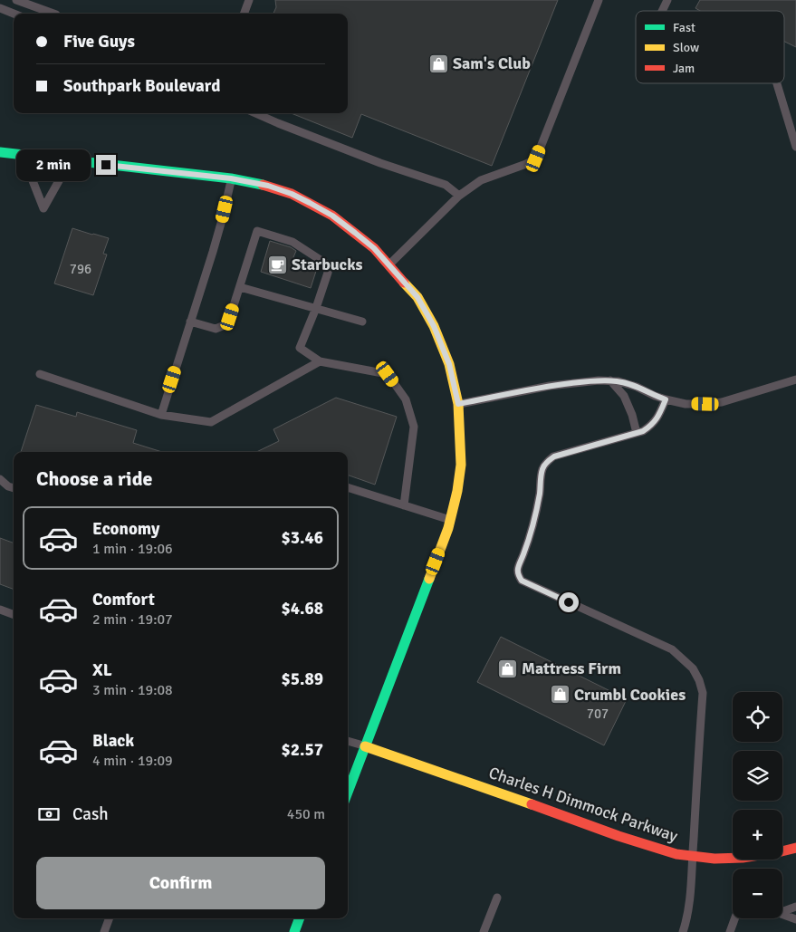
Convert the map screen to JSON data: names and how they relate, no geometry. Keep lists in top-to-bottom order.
{
  "streets": {
    "street": ["Charles H Dimmock Parkway"]
  },
  "places": {
    "shop": ["Sam's Club", "Mattress Firm", "Crumbl Cookies"],
    "cafe": ["Starbucks"]
  },
  "house_numbers": ["796", "707"],
  "legend": ["Fast", "Slow", "Jam"],
  "page": {
    "banner": ["Five Guys", "Southpark Boulevard"],
    "bubble": "2 min",
    "heading": "Choose a ride",
    "list": [
      {
        "name": "Economy",
        "note": "1 min · 19:06",
        "value": "$3.46"
      },
      {
        "name": "Comfort",
        "note": "2 min · 19:07",
        "value": "$4.68"
      },
      {
        "name": "XL",
        "note": "3 min · 19:08",
        "value": "$5.89"
      },
      {
        "name": "Black",
        "note": "4 min · 19:09",
        "value": "$2.57"
      }
    ],
    "map_buttons": ["+", "−"],
    "pay": ["Cash", "450 m"],
    "buttons": "Confirm"
  }
}
